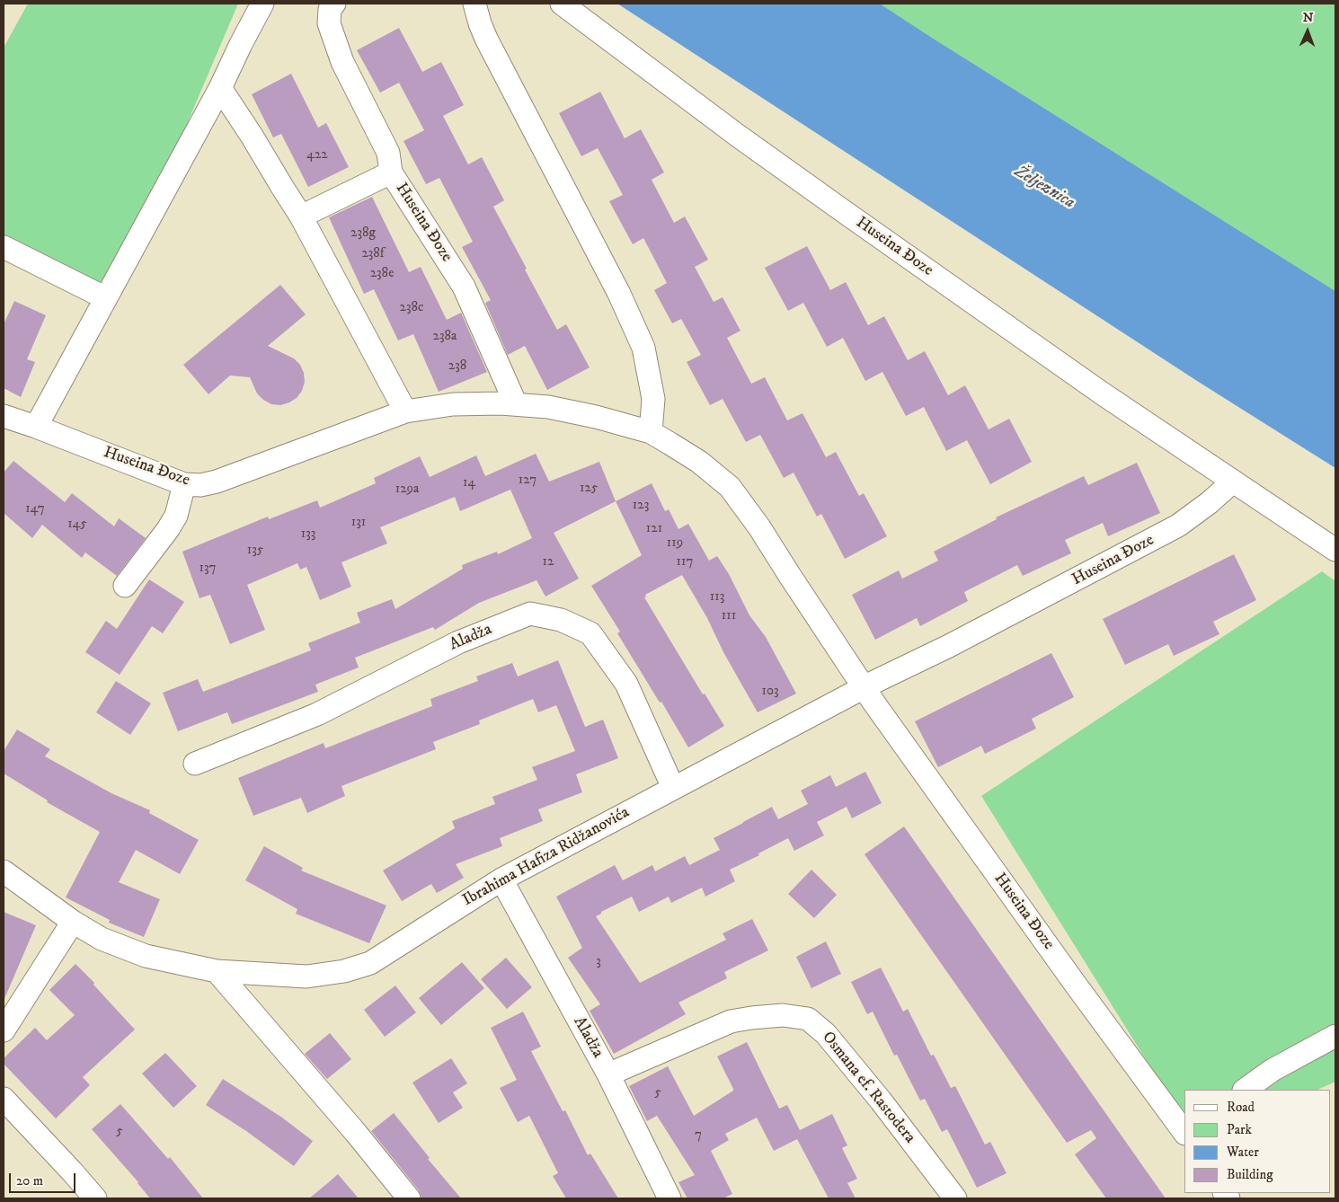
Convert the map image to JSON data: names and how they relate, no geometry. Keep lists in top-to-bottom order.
{
  "streets": {
    "street": [
      "Huseina Đoze",
      "Aladža",
      "Ibrahima Hafiza Ridžanovića",
      "Osmana ef. Rastodera"
    ]
  },
  "crossings": [
    ["Huseina Đoze", "Ibrahima Hafiza Ridžanovića"],
    ["Aladža", "Ibrahima Hafiza Ridžanovića"],
    ["Aladža", "Osmana ef. Rastodera"]
  ],
  "water": ["Željeznica"],
  "house_numbers": [
    "422",
    "238g",
    "238f",
    "238e",
    "238c",
    "238a",
    "238",
    "127",
    "14",
    "125",
    "129a",
    "123",
    "147",
    "131",
    "145",
    "121",
    "133",
    "119",
    "135",
    "12",
    "117",
    "137",
    "113",
    "111",
    "103",
    "3",
    "5",
    "5",
    "7"
  ],
  "legend": [
    "Road",
    "Park",
    "Water",
    "Building"
  ],
  "scale_bar": "20 m",
  "north": "top"
}
